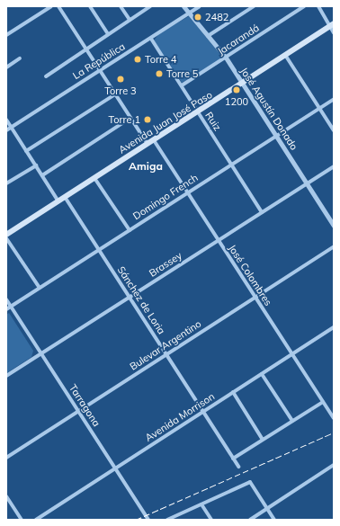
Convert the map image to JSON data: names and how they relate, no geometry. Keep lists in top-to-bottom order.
{
  "streets": {
    "main road": ["Avenida Juan José Paso"],
    "street": [
      "Jacarandá",
      "La República",
      "José Agustín Donado",
      "Ruiz",
      "Domingo French",
      "Brassey",
      "José Colombres",
      "Sánchez de Loria",
      "Bulevar Argentino",
      "Tarragona",
      "Avenida Morrison"
    ]
  },
  "crossings": [
    ["Jacarandá", "José Agustín Donado"],
    ["Jacarandá", "Ruiz"],
    ["La República", "José Agustín Donado"],
    ["La República", "Ruiz"],
    ["José Agustín Donado", "Avenida Juan José Paso"],
    ["José Agustín Donado", "Domingo French"],
    ["José Agustín Donado", "Brassey"],
    ["Ruiz", "Avenida Juan José Paso"],
    ["Ruiz", "Domingo French"],
    ["Ruiz", "Brassey"],
    ["Avenida Juan José Paso", "José Colombres"],
    ["Avenida Juan José Paso", "Sánchez de Loria"],
    ["Domingo French", "José Colombres"],
    ["Domingo French", "Sánchez de Loria"],
    ["Domingo French", "Tarragona"],
    ["Brassey", "José Colombres"],
    ["Brassey", "Sánchez de Loria"],
    ["Brassey", "Tarragona"],
    ["José Colombres", "Bulevar Argentino"],
    ["José Colombres", "Avenida Morrison"],
    ["Sánchez de Loria", "Bulevar Argentino"],
    ["Sánchez de Loria", "Avenida Morrison"],
    ["Bulevar Argentino", "Tarragona"],
    ["Tarragona", "Avenida Morrison"]
  ],
  "districts": ["Amiga"],
  "places": [
    "2482",
    "Torre 4",
    "Torre 5",
    "Torre 3",
    "1200",
    "Torre 1"
  ]
}
